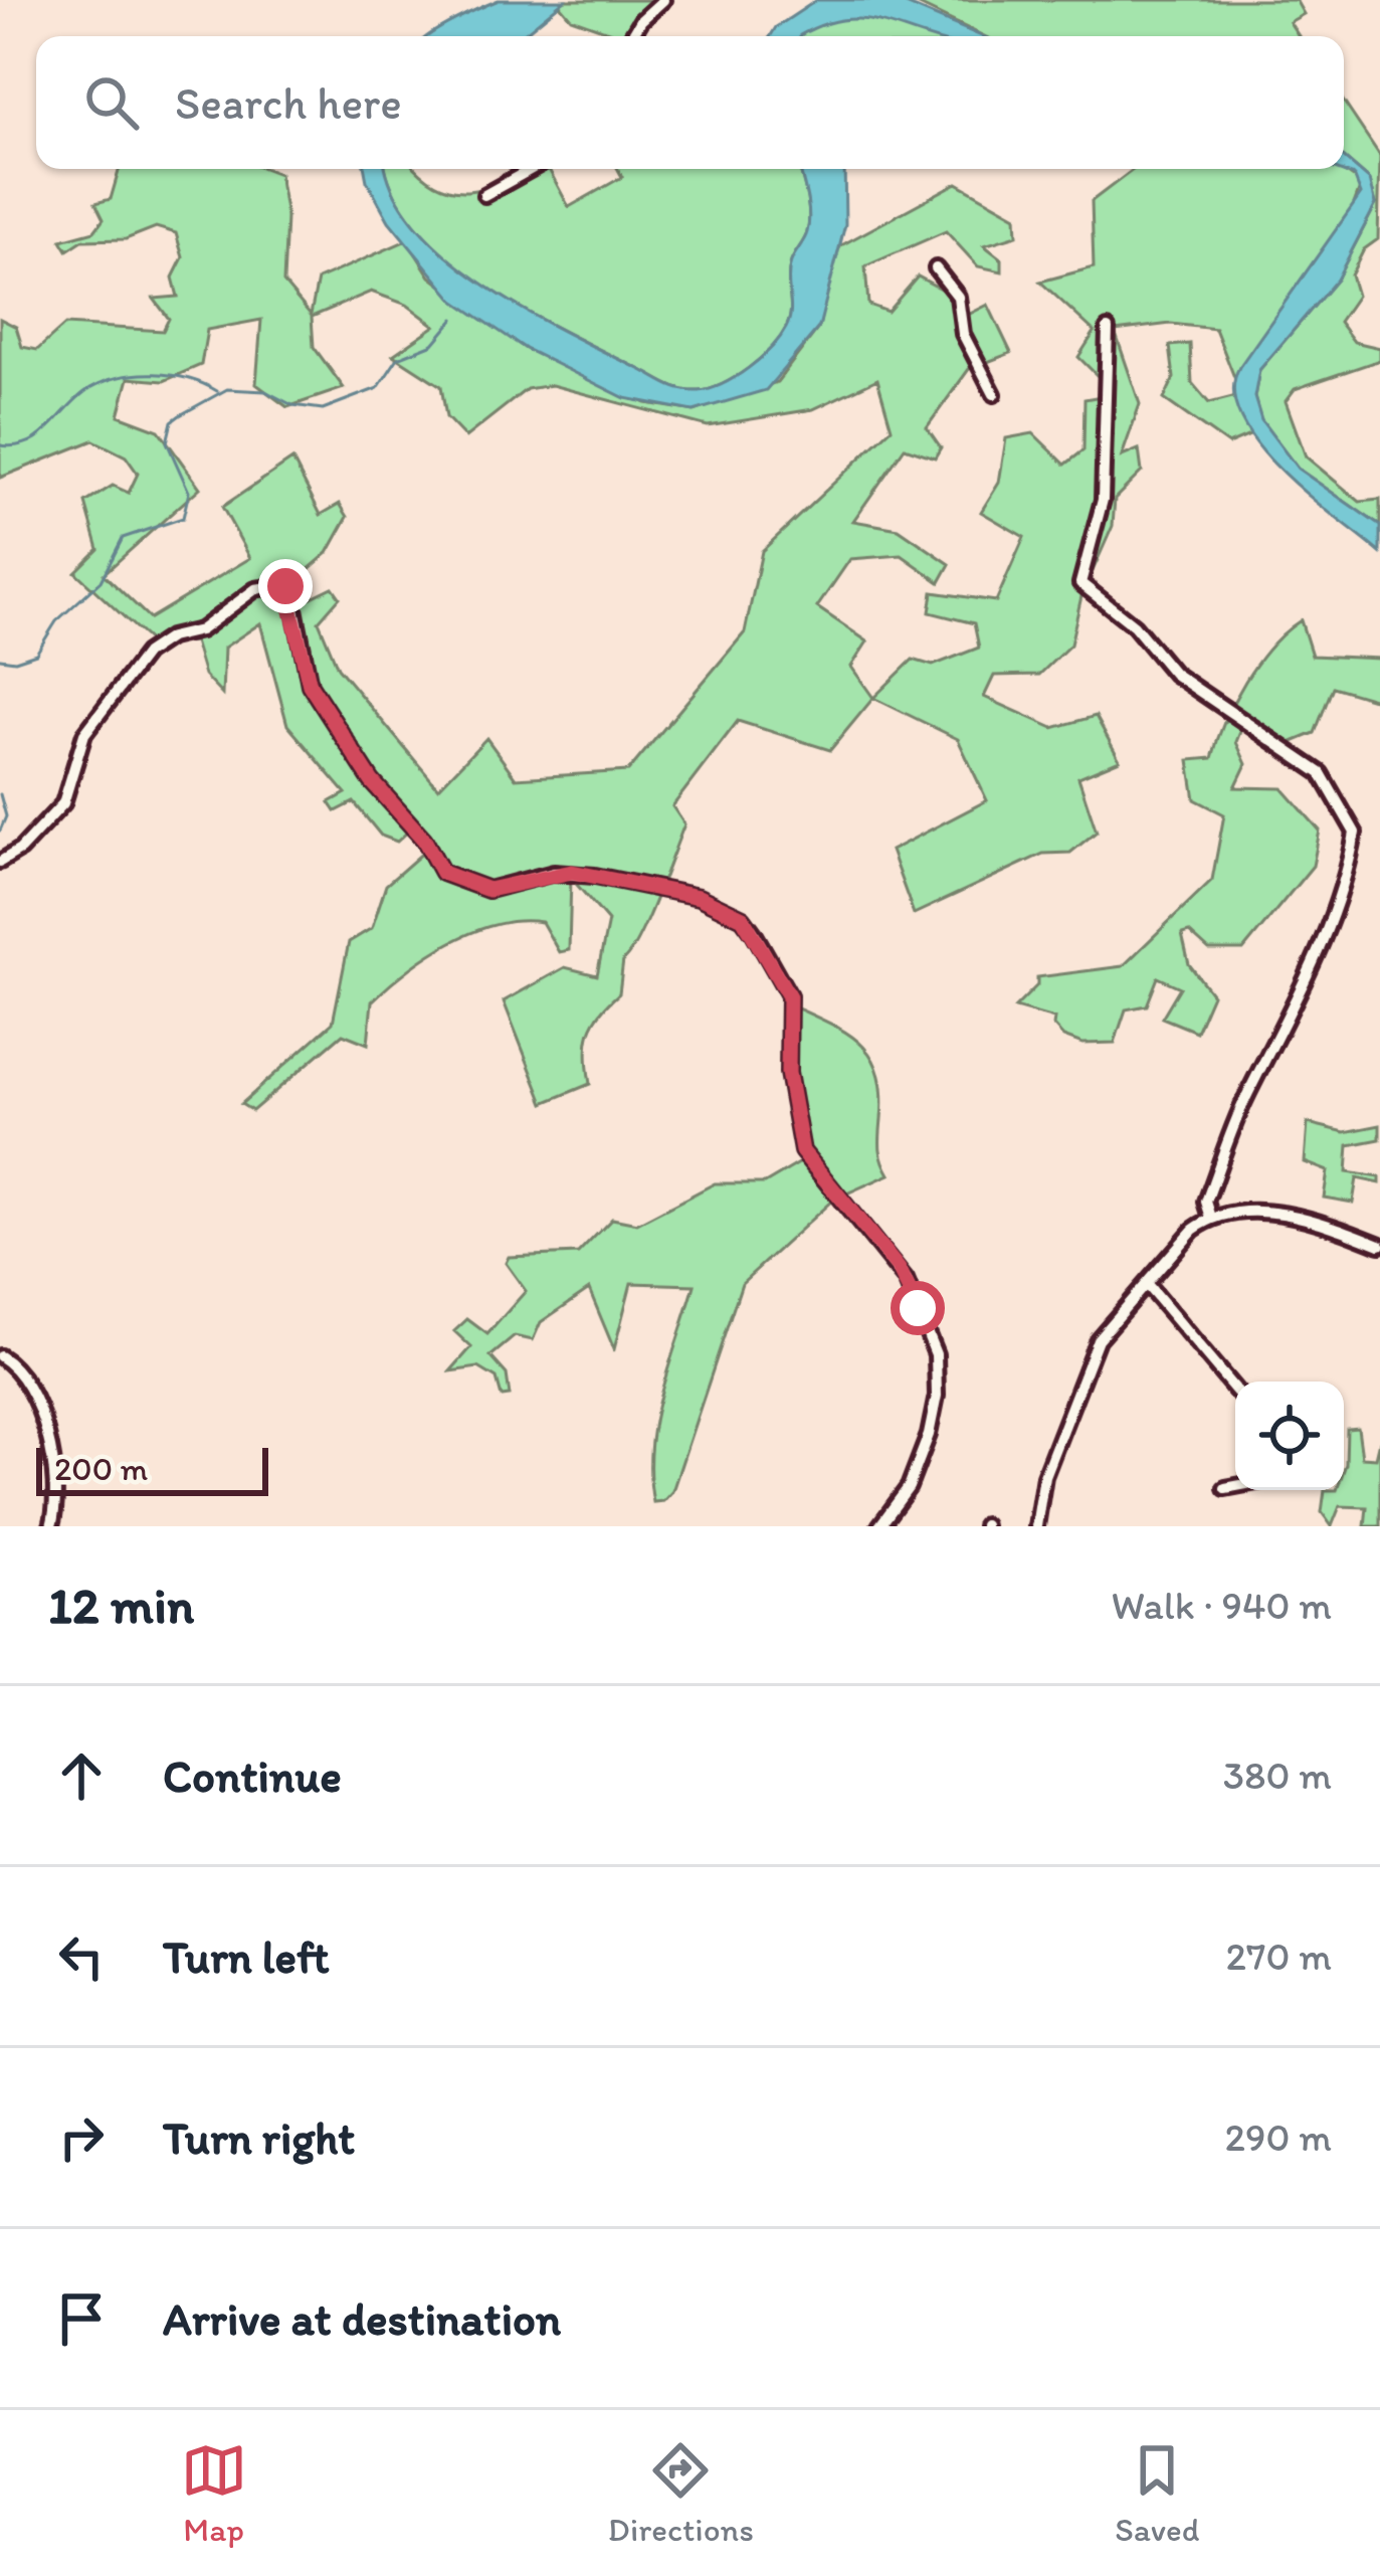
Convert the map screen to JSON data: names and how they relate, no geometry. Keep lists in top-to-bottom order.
{
  "scale_bar": "200 m",
  "page": {
    "search": "Search here",
    "scale": "200 m",
    "heading": ["12 min", "Walk · 940 m"],
    "list": [
      ["Continue", "380 m"],
      ["Turn left", "270 m"],
      ["Turn right", "290 m"],
      "Arrive at destination"
    ],
    "nav": ["Map", "Directions", "Saved"]
  }
}
